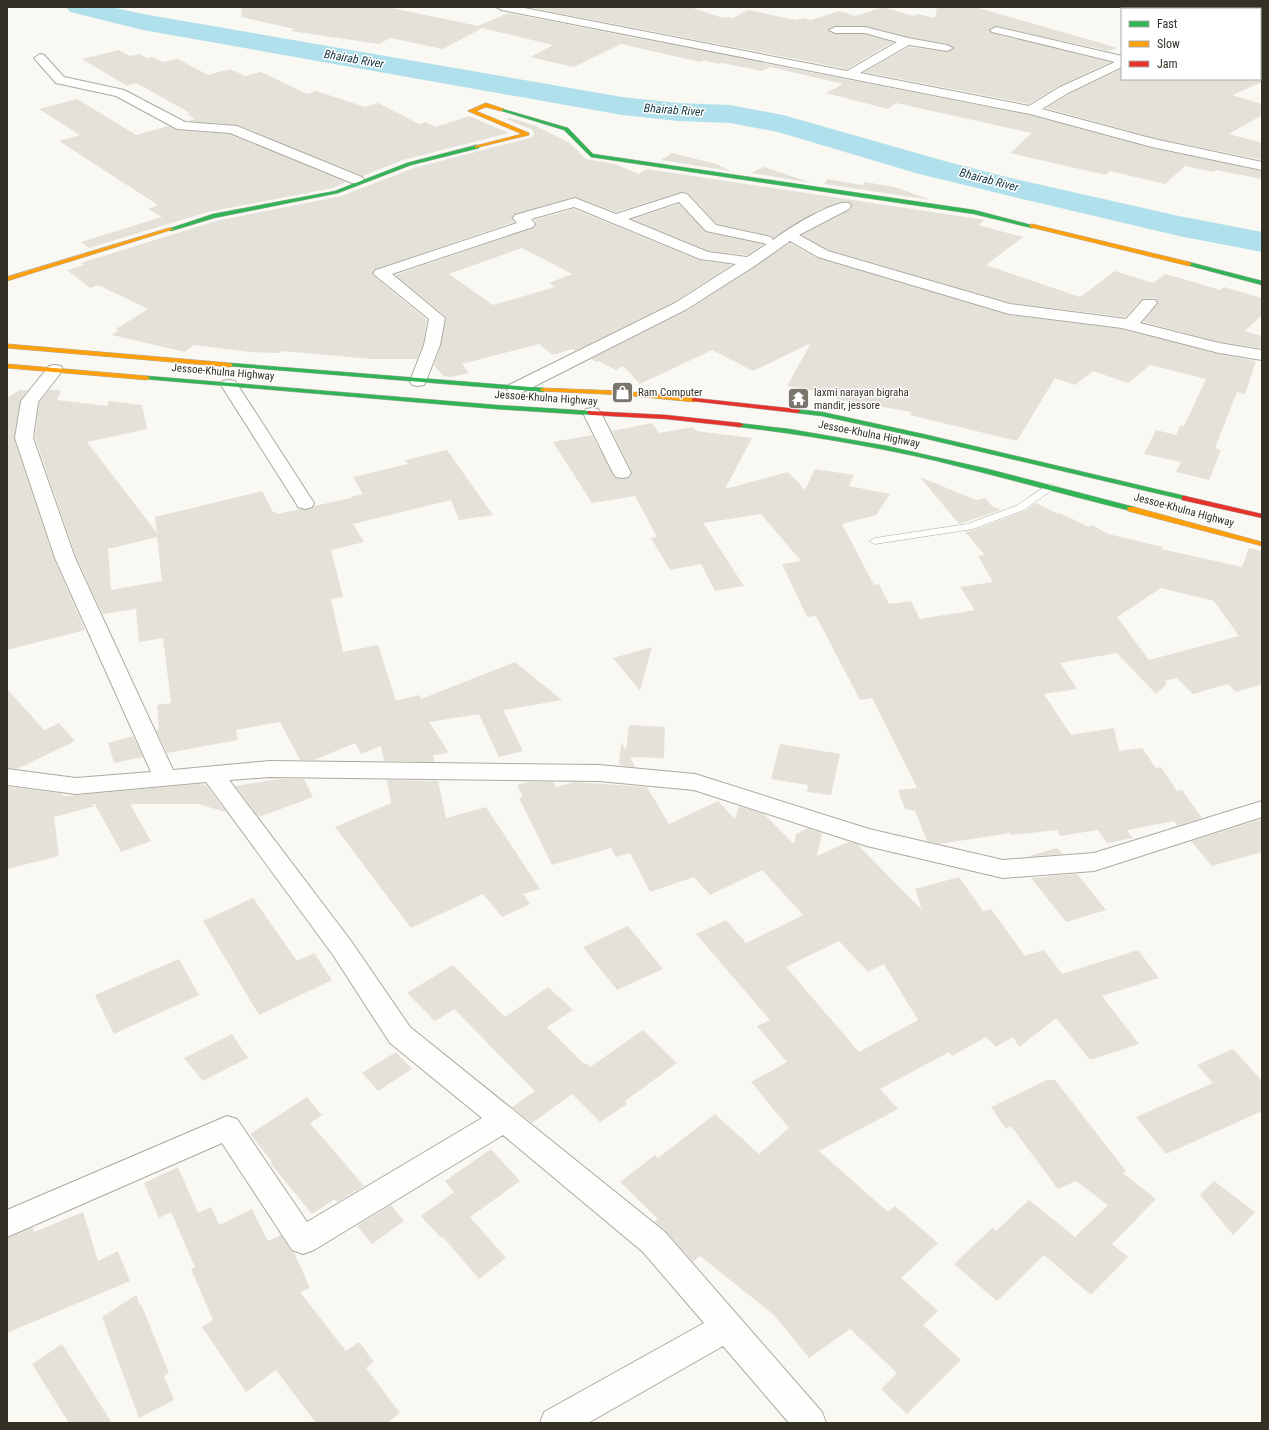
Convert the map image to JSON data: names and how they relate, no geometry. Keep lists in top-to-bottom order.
{
  "streets": {
    "main road": ["Jessoe-Khulna Highway"]
  },
  "water": ["Bhairab River"],
  "places": {
    "shop": ["Ram Computer"],
    "temple": ["laxmi narayan bigraha mandir, jessore"]
  },
  "legend": ["Fast", "Slow", "Jam"]
}
